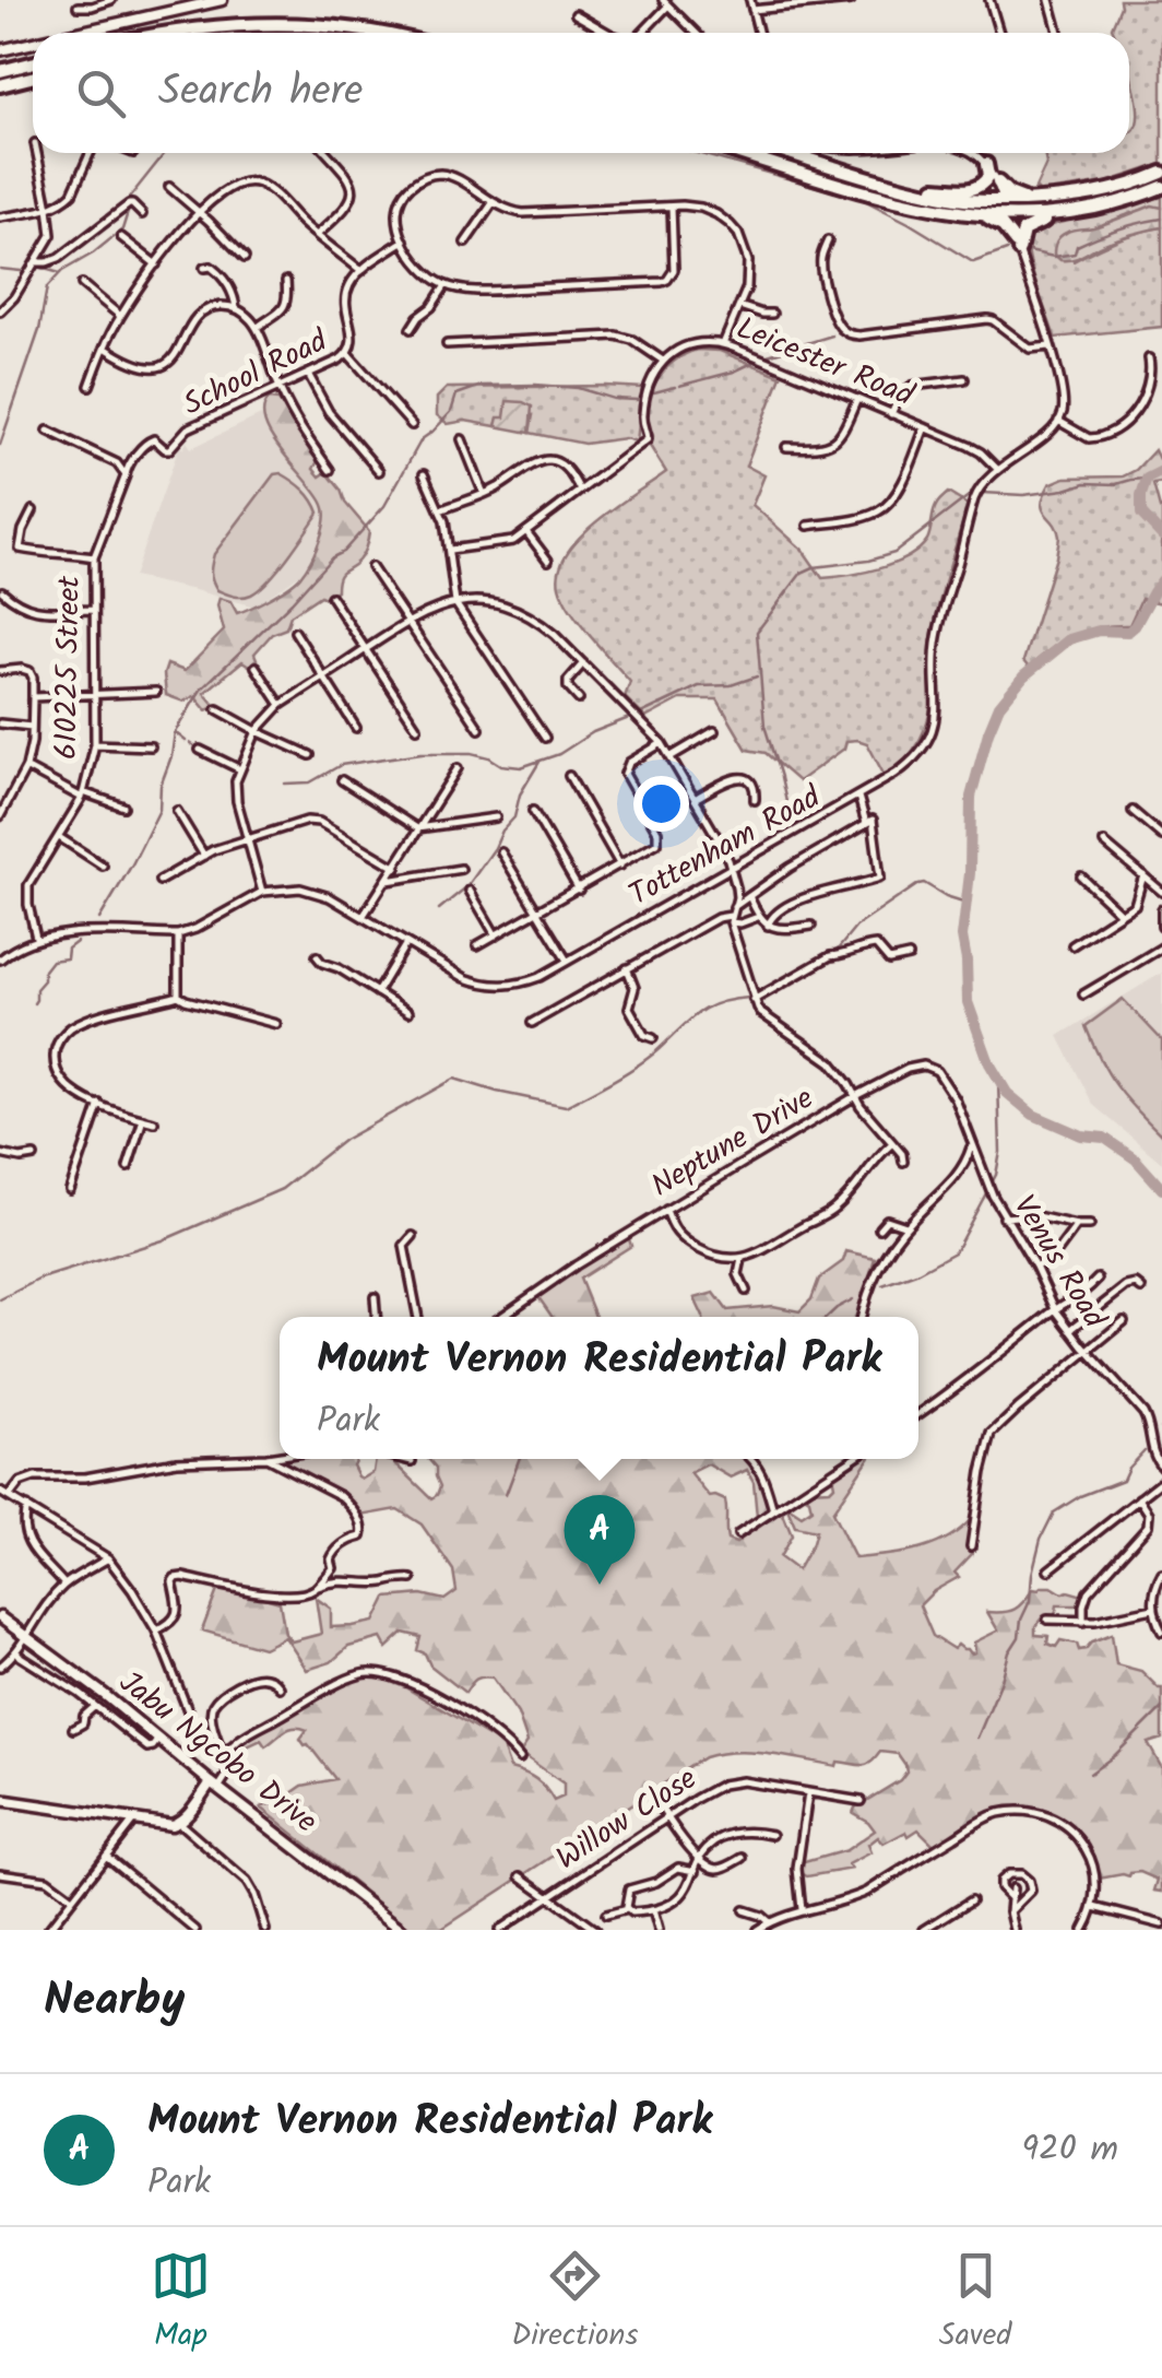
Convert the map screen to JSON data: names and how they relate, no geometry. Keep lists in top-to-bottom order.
{
  "streets": {
    "main road": ["Jabu Ngcobo Drive"],
    "street": [
      "Leicester Road",
      "School Road",
      "610225 Street",
      "Tottenham Road",
      "Neptune Drive",
      "Venus Road",
      "Willow Close"
    ]
  },
  "crossings": [
    ["Leicester Road", "Tottenham Road"],
    ["School Road", "610225 Street"],
    ["610225 Street", "Tottenham Road"],
    ["Neptune Drive", "Venus Road"]
  ],
  "page": {
    "search": "Search here",
    "popup": ["Mount Vernon Residential Park", "Park"],
    "pins": "A",
    "heading": "Nearby",
    "list": [
      {
        "mark": "A",
        "name": "Mount Vernon Residential Park",
        "note": "Park",
        "value": "920 m"
      }
    ],
    "nav": ["Map", "Directions", "Saved"]
  }
}
